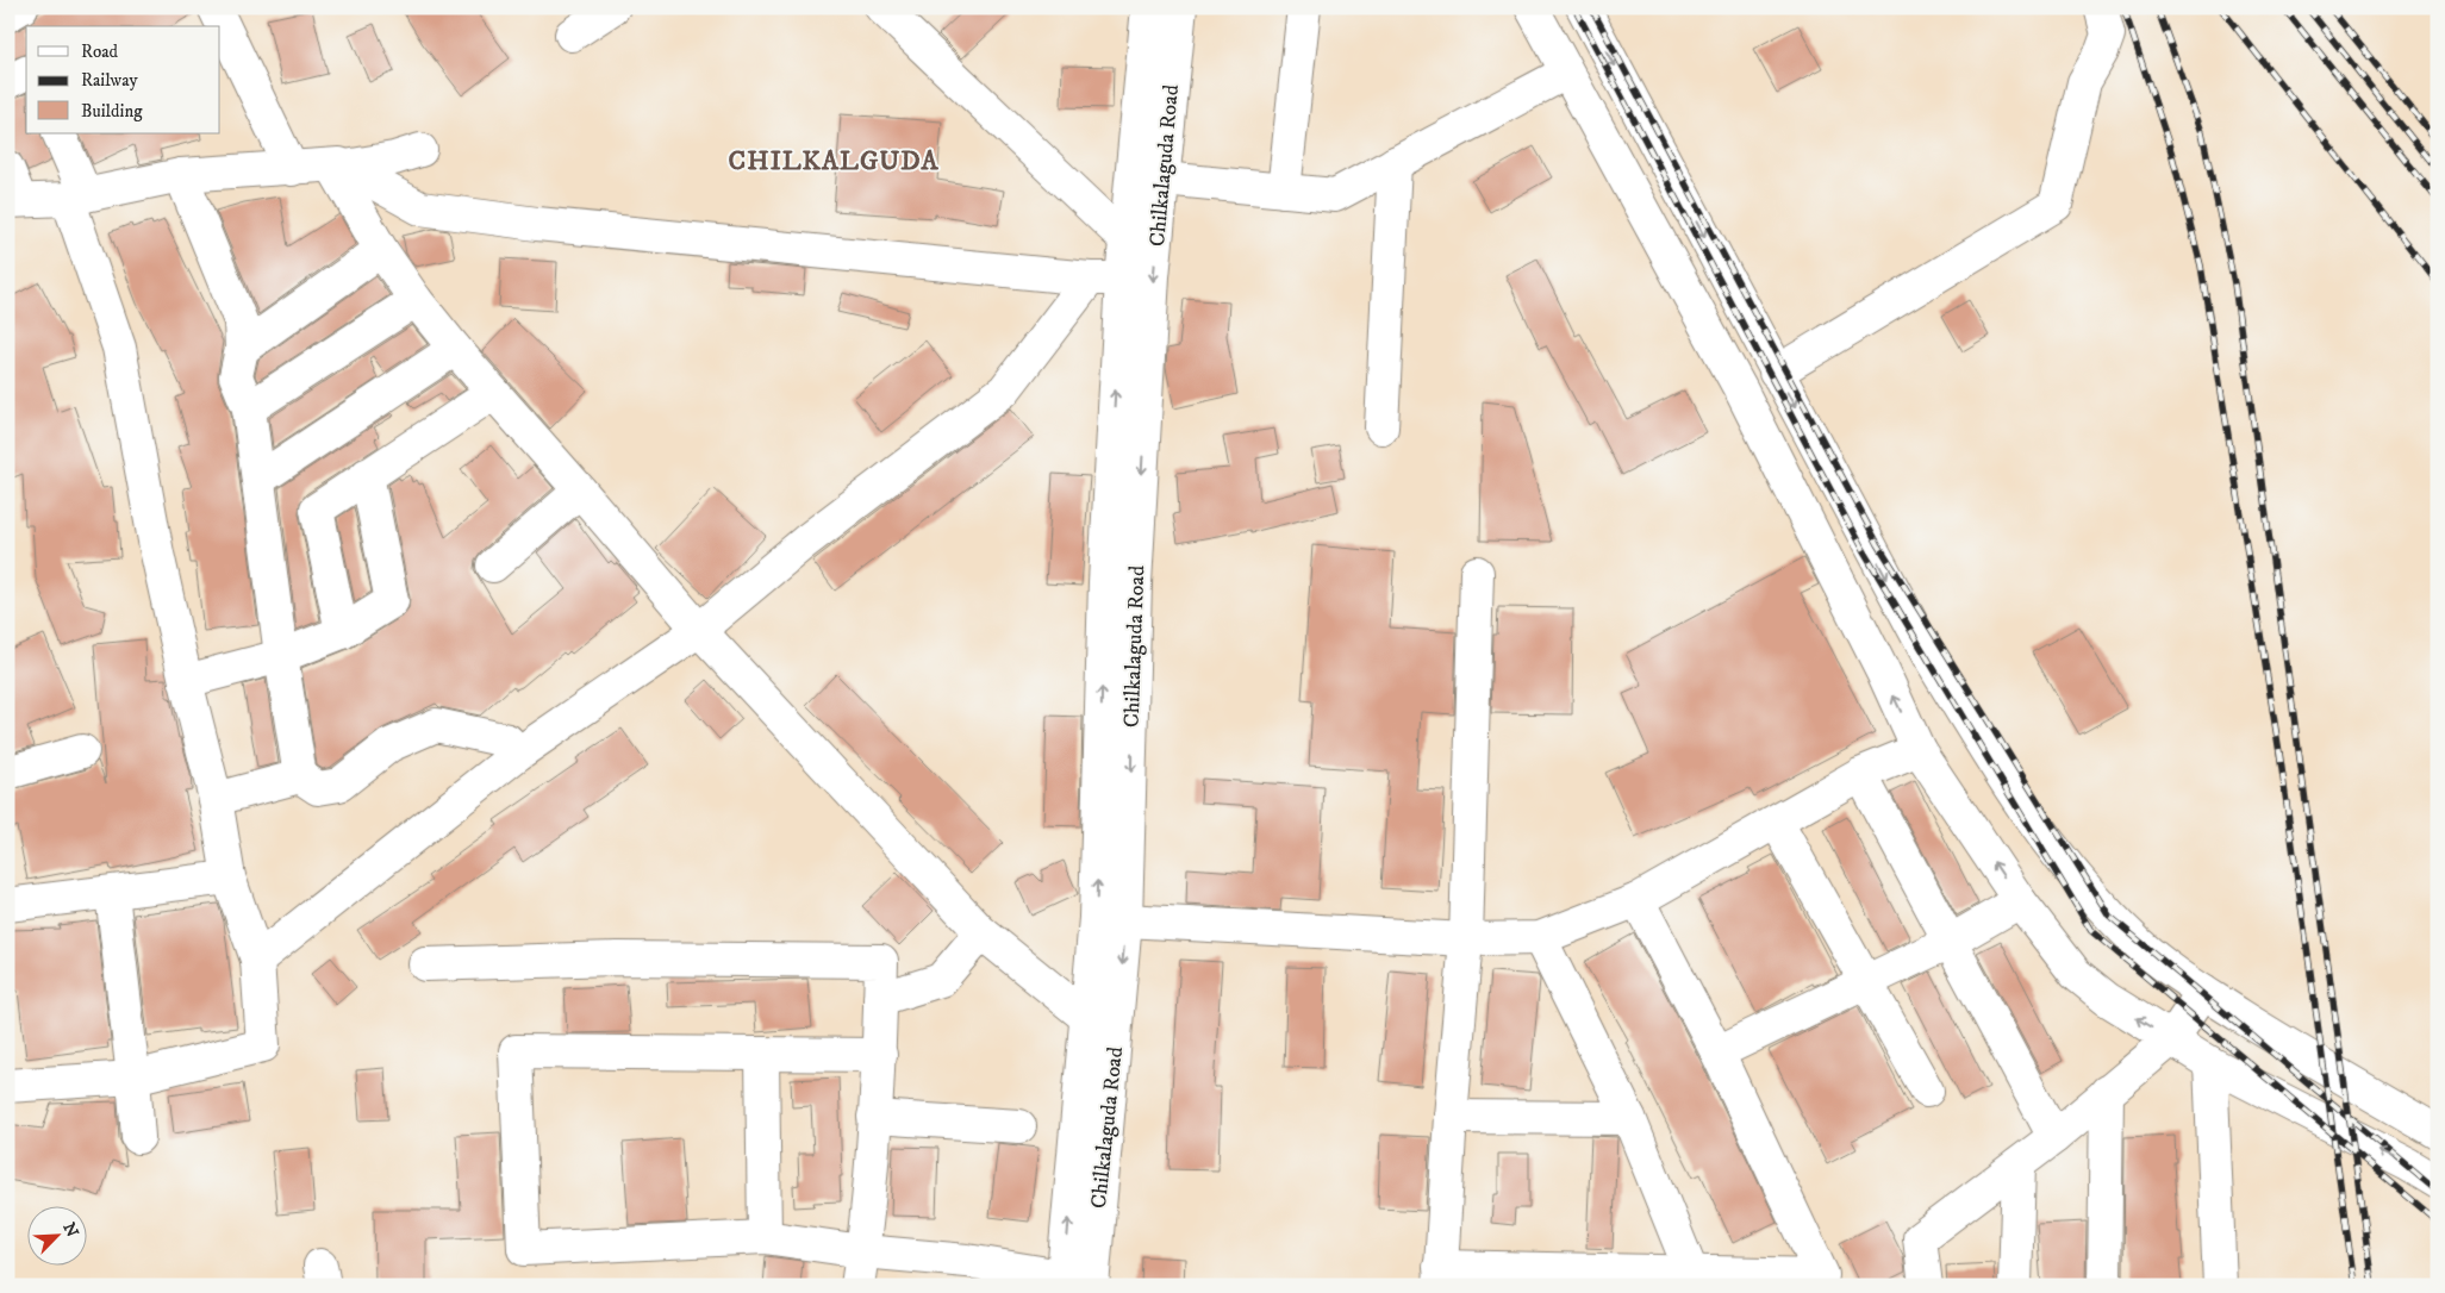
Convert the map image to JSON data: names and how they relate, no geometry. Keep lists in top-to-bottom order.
{
  "streets": {
    "street": ["Chilkalaguda Road"]
  },
  "districts": ["CHILKALGUDA"],
  "legend": ["Road", "Railway", "Building"],
  "north": "top right"
}
